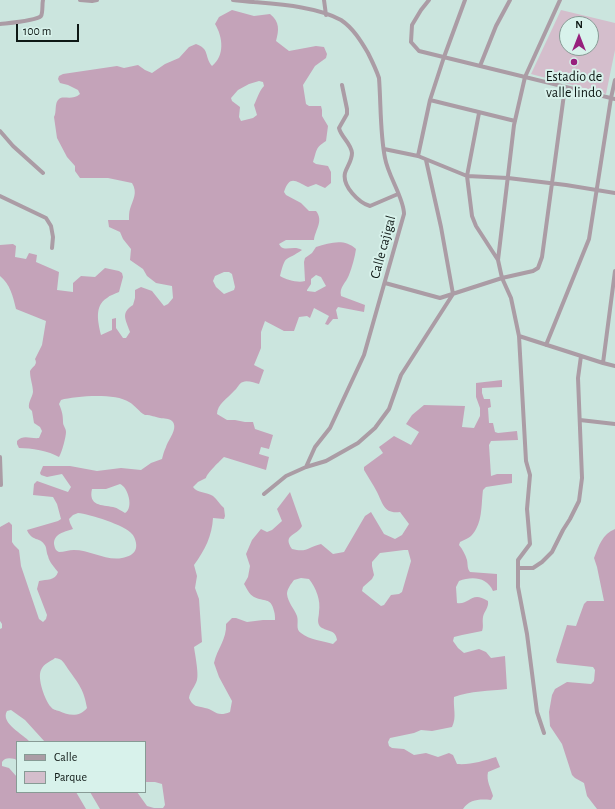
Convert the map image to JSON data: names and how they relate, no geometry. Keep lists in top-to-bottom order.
{
  "streets": {
    "street": ["Calle cajigal"]
  },
  "places": ["Estadio de valle lindo"],
  "legend": ["Calle", "Parque"],
  "scale_bar": "100 m",
  "north": "top"
}
